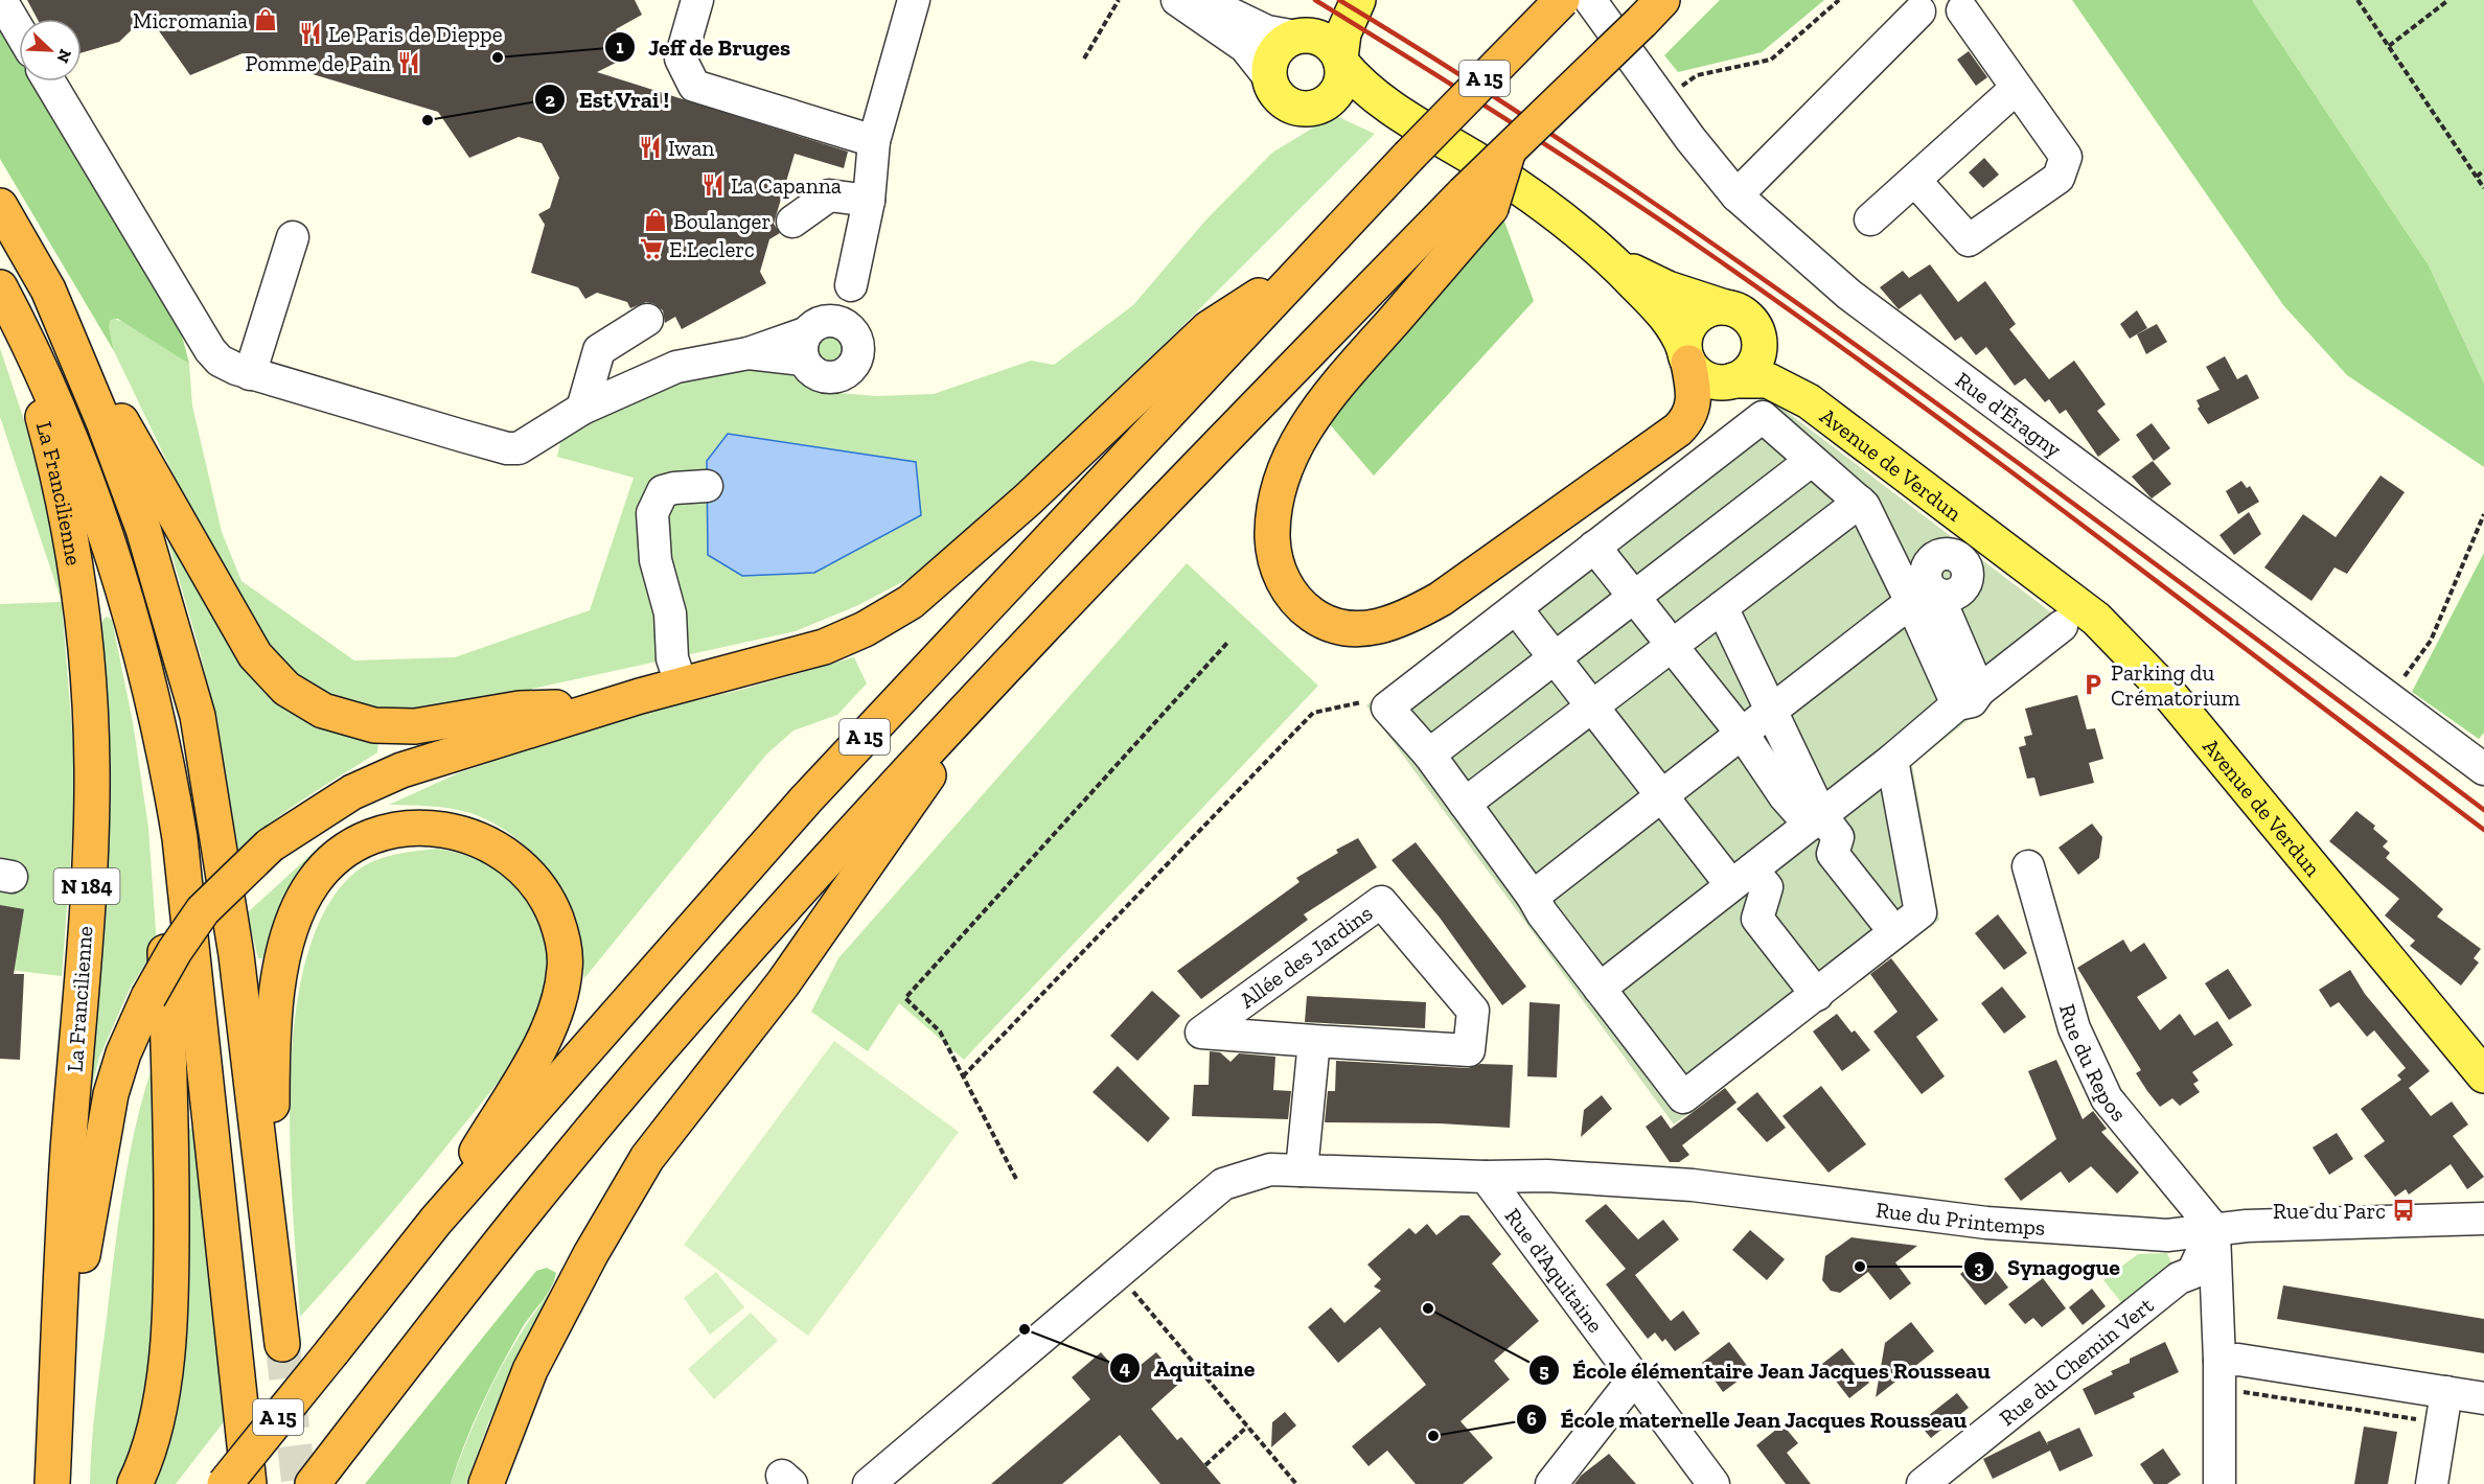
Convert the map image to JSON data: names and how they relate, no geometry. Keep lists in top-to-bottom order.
{
  "streets": {
    "highway": ["A 15", "La Francilienne", "N 184"],
    "main road": ["Avenue de Verdun"],
    "street": [
      "Rue d'Éragny",
      "Allée des Jardins",
      "Rue du Repos",
      "Rue du Printemps",
      "Rue d'Aquitaine",
      "Rue du Chemin Vert"
    ]
  },
  "crossings": [
    ["Rue du Repos", "Rue du Printemps"],
    ["Rue du Repos", "Rue du Chemin Vert"],
    ["Rue du Printemps", "Rue d'Aquitaine"],
    ["Rue du Printemps", "Rue du Chemin Vert"]
  ],
  "places": {
    "shop": ["Micromania", "Boulanger"],
    "restaurant": [
      "Le Paris de Dieppe",
      "Pomme de Pain",
      "Iwan",
      "La Capanna"
    ],
    "other": [
      "Jeff de Bruges",
      "Est Vrai !",
      "Synagogue",
      "École élémentaire Jean Jacques Rousseau",
      "Aquitaine",
      "École maternelle Jean Jacques Rousseau"
    ],
    "supermarket": ["E.Leclerc"],
    "parking": ["Parking du Crématorium"],
    "bus stop": ["Rue du Parc"]
  },
  "north": "bottom right"
}
